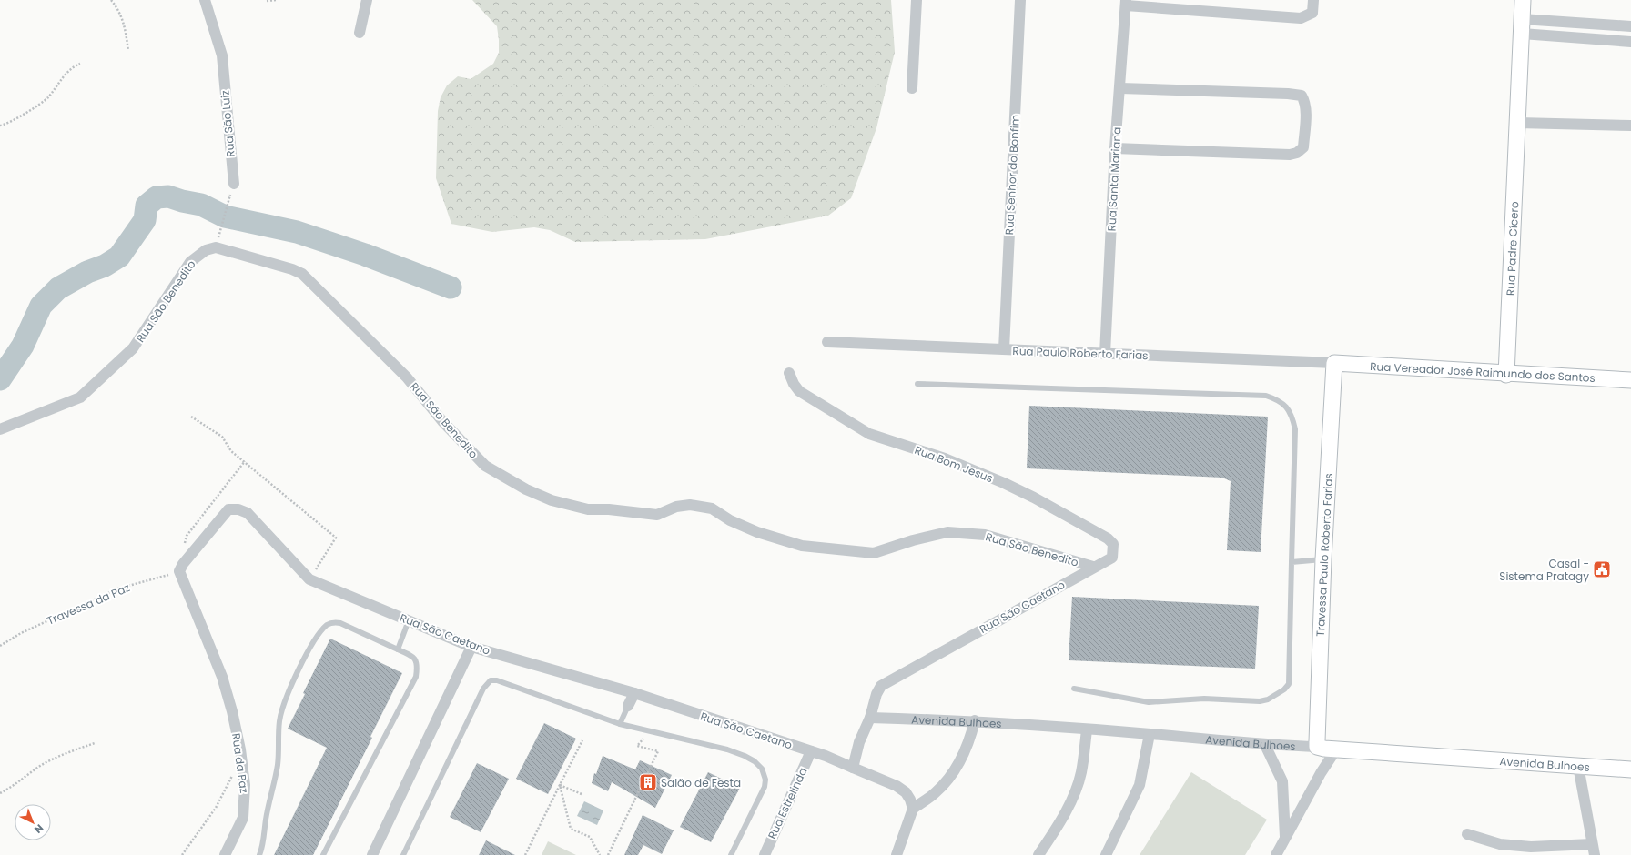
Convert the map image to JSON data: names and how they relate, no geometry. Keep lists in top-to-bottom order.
{
  "streets": {
    "street": [
      "Rua São Luiz",
      "Rua Senhor do Bonfim",
      "Rua Santa Mariana",
      "Rua Padre Cícero",
      "Rua São Benedito",
      "Rua Paulo Roberto Farias",
      "Rua Vereador José Raimundo dos Santos",
      "Rua Bom Jesus",
      "Travessa Paulo Roberto Farias",
      "Rua São Caetano",
      "Avenida Bulhoes",
      "Rua da Paz",
      "Rua Estrelinda"
    ],
    "path": ["Travessa da Paz"]
  },
  "crossings": [
    ["Rua Senhor do Bonfim", "Rua Paulo Roberto Farias"],
    ["Rua Santa Mariana", "Rua Paulo Roberto Farias"],
    ["Rua Padre Cícero", "Rua Vereador José Raimundo dos Santos"],
    ["Rua São Benedito", "Rua São Caetano"],
    ["Rua Paulo Roberto Farias", "Rua Vereador José Raimundo dos Santos"],
    ["Rua Paulo Roberto Farias", "Travessa Paulo Roberto Farias"],
    ["Rua Vereador José Raimundo dos Santos", "Travessa Paulo Roberto Farias"],
    ["Rua Bom Jesus", "Rua São Caetano"],
    ["Travessa Paulo Roberto Farias", "Avenida Bulhoes"],
    ["Travessa da Paz", "Rua da Paz"],
    ["Rua São Caetano", "Avenida Bulhoes"],
    ["Rua São Caetano", "Rua Estrelinda"]
  ],
  "places": {
    "public building": ["Casal - Sistema Pratagy"],
    "building": ["Salão de Festa"]
  },
  "north": "bottom right"
}
